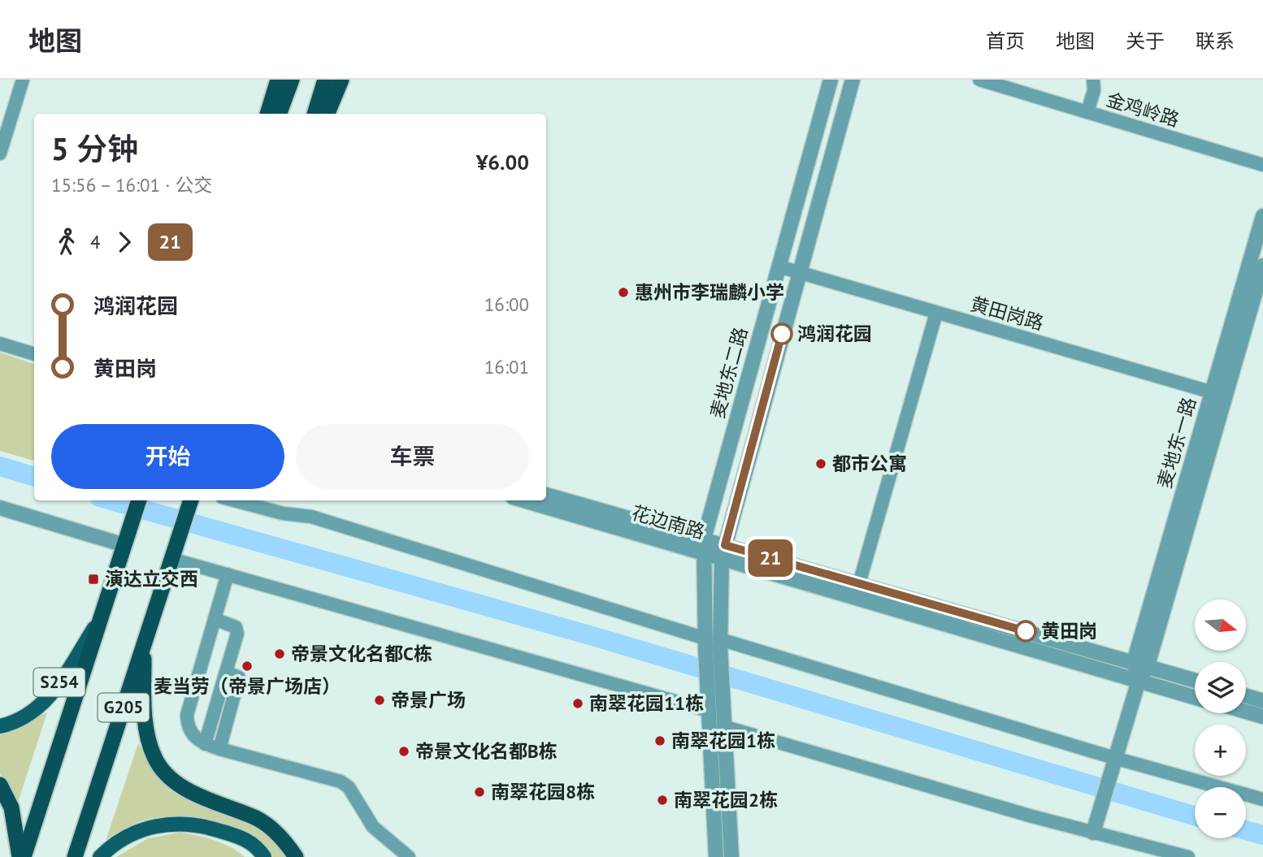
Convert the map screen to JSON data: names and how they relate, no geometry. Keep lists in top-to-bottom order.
{
  "streets": {
    "highway": ["G205"],
    "main road": ["S254"],
    "street": [
      "金鸡岭路",
      "黄田岗路",
      "麦地东二路",
      "麦地东一路",
      "花边南路"
    ]
  },
  "crossings": [
    ["黄田岗路", "麦地东二路"],
    ["黄田岗路", "麦地东一路"],
    ["麦地东二路", "花边南路"],
    ["麦地东一路", "花边南路"],
    ["S254", "G205"]
  ],
  "places": {
    "other": [
      "惠州市李瑞麟小学",
      "鸿润花园",
      "都市公寓",
      "黄田岗",
      "帝景文化名都C栋",
      "麦当劳（帝景广场店）",
      "帝景广场",
      "南翠花园11栋",
      "南翠花园1栋",
      "帝景文化名都B栋",
      "南翠花园8栋",
      "南翠花园2栋"
    ],
    "transit": ["演达立交西"]
  },
  "lines": ["bus line 21"],
  "north": "right",
  "page": {
    "header": "地图",
    "nav": [
      "首页",
      "地图",
      "关于",
      "联系"
    ],
    "on_map": "21",
    "heading": ["5 分钟", "15:56 – 16:01 · 公交", "¥6.00"],
    "legs": ["4", "21"],
    "list": [
      {
        "name": "鸿润花园",
        "value": "16:00"
      },
      {
        "name": "黄田岗",
        "value": "16:01"
      }
    ],
    "buttons": ["开始", "车票"],
    "map_buttons": ["+", "−"]
  }
}
